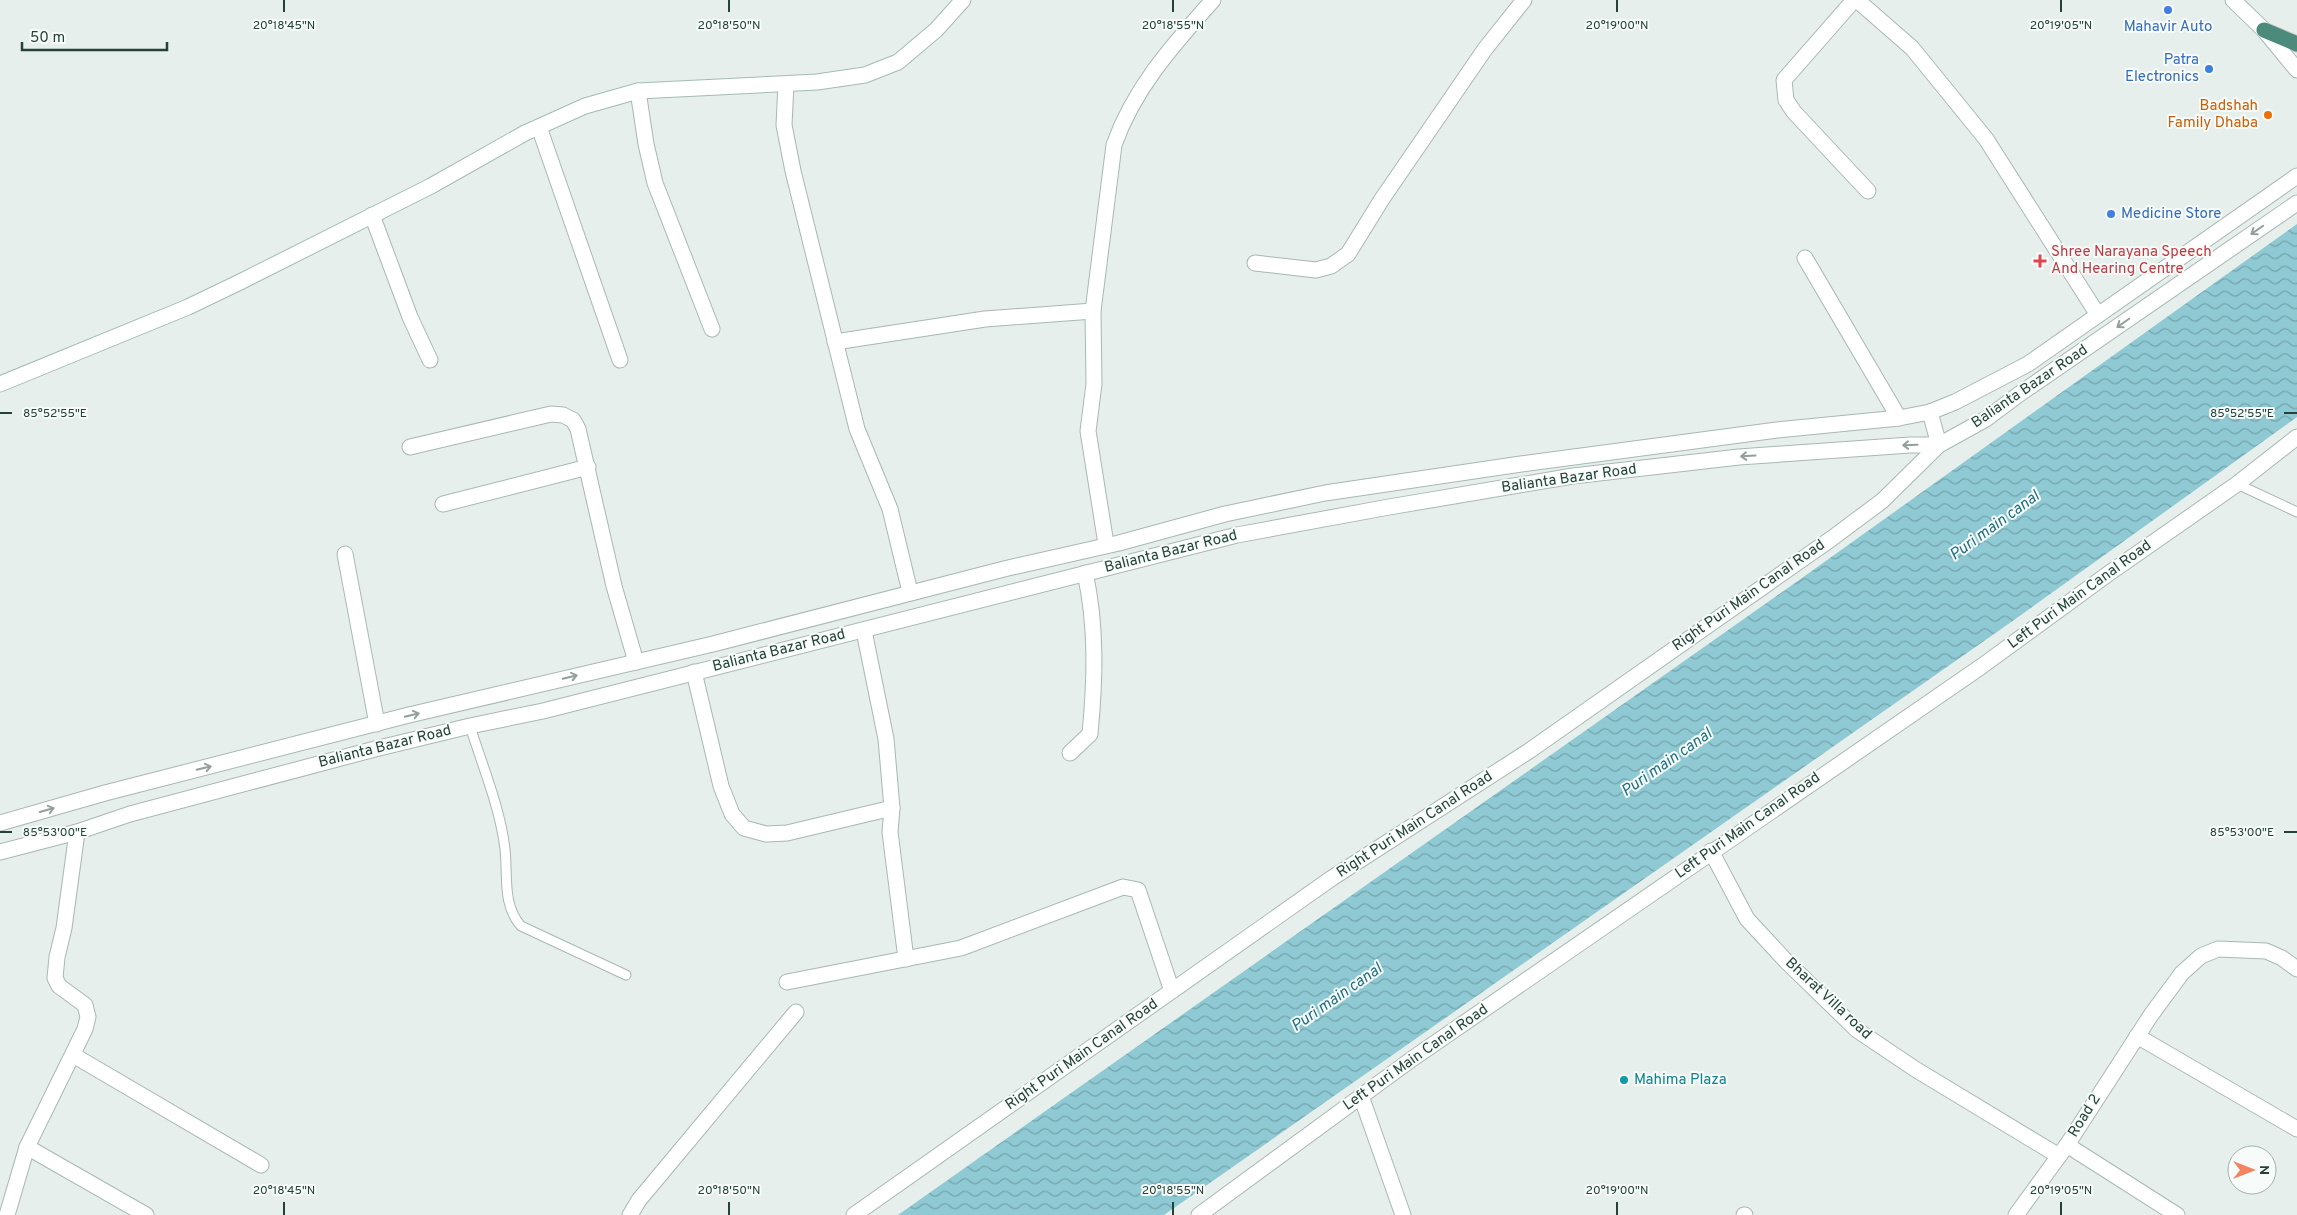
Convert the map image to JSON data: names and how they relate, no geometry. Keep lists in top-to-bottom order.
{
  "streets": {
    "street": [
      "Balianta Bazar Road",
      "Left Puri Main Canal Road",
      "Right Puri Main Canal Road",
      "Bharat Villa road",
      "Road 2"
    ]
  },
  "crossings": [
    ["Balianta Bazar Road", "Right Puri Main Canal Road"],
    ["Left Puri Main Canal Road", "Bharat Villa road"],
    ["Bharat Villa road", "Road 2"]
  ],
  "water": ["Puri main canal"],
  "places": {
    "other": [
      "Mahavir Auto",
      "Patra Electronics",
      "Badshah Family Dhaba",
      "Medicine Store",
      "Mahima Plaza"
    ],
    "health": ["Shree Narayana Speech And Hearing Centre"]
  },
  "scale_bar": "50 m",
  "north": "right",
  "coordinates": [
    "20°18'45\"N",
    "20°18'50\"N",
    "20°18'55\"N",
    "20°19'00\"N",
    "20°19'05\"N",
    "85°52'55\"E",
    "85°53'00\"E"
  ]
}
